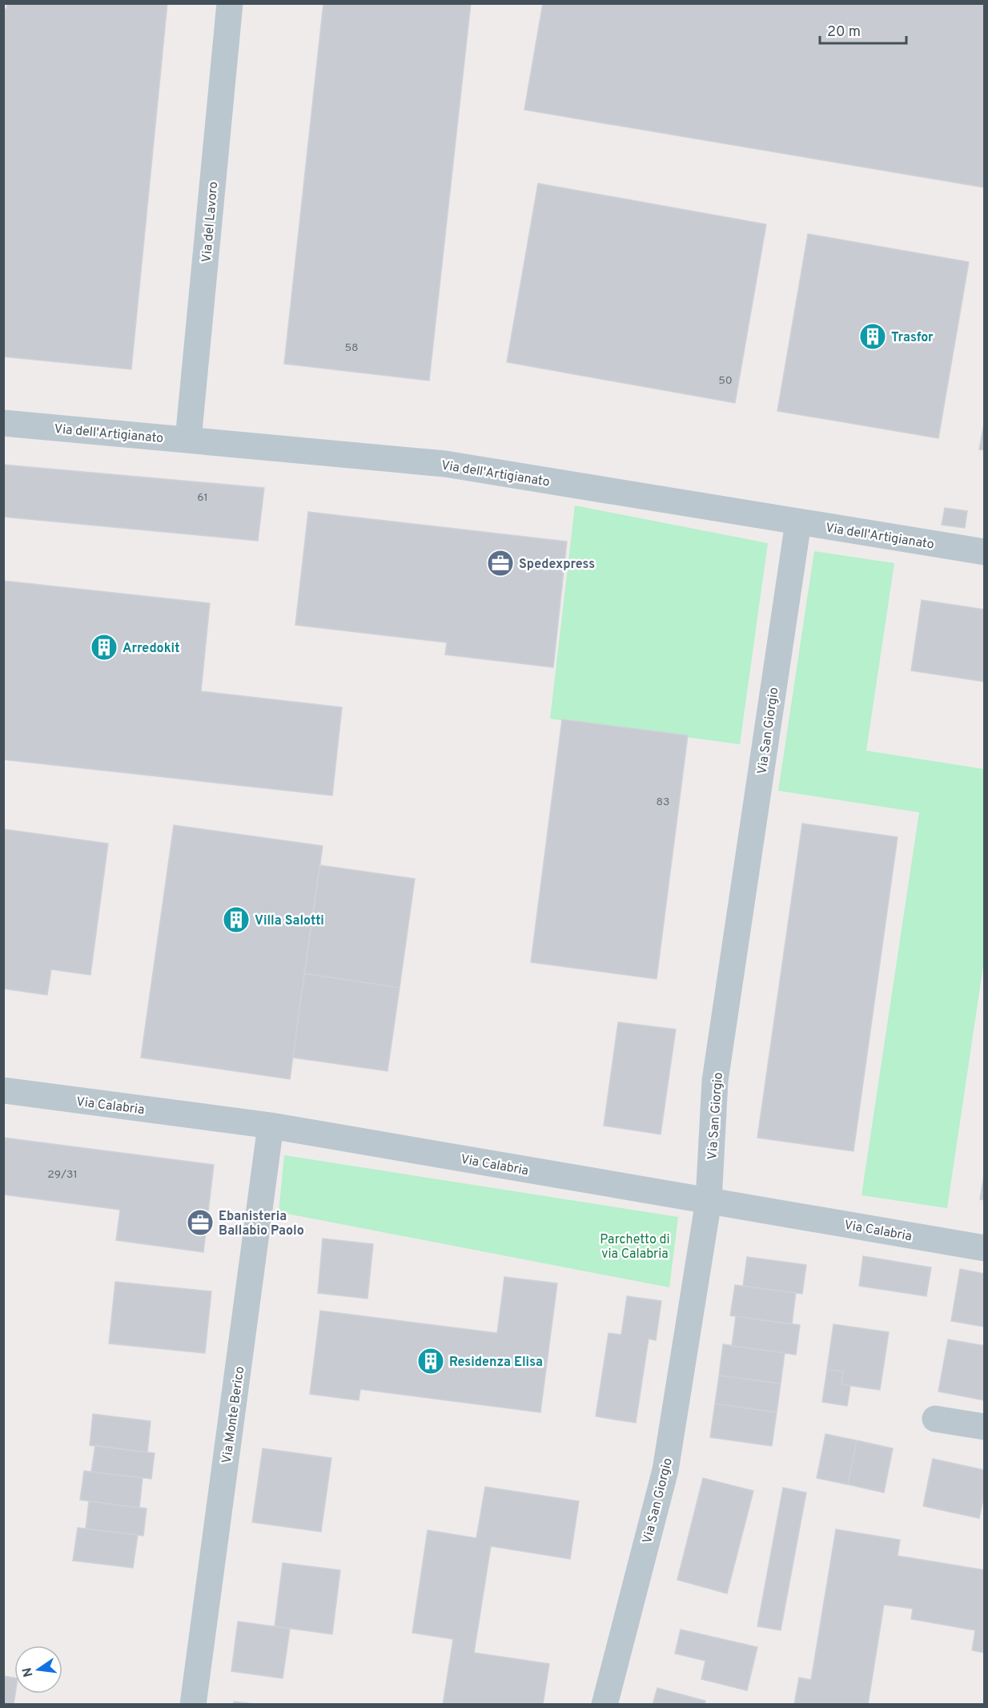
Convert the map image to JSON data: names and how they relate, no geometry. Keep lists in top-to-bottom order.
{
  "streets": {
    "street": [
      "Via del Lavoro",
      "Via dell'Artigianato",
      "Via San Giorgio",
      "Via Calabria",
      "Via Monte Berico"
    ]
  },
  "crossings": [
    ["Via del Lavoro", "Via dell'Artigianato"],
    ["Via dell'Artigianato", "Via San Giorgio"],
    ["Via San Giorgio", "Via Calabria"],
    ["Via Calabria", "Via Monte Berico"]
  ],
  "parks": ["Parchetto di via Calabria"],
  "places": {
    "building": [
      "Trasfor",
      "Arredokit",
      "Villa Salotti",
      "Residenza Elisa"
    ],
    "office": ["Spedexpress", "Ebanisteria Ballabio Paolo"]
  },
  "house_numbers": [
    "58",
    "50",
    "61",
    "83",
    "29/31"
  ],
  "scale_bar": "20 m",
  "north": "left"
}
